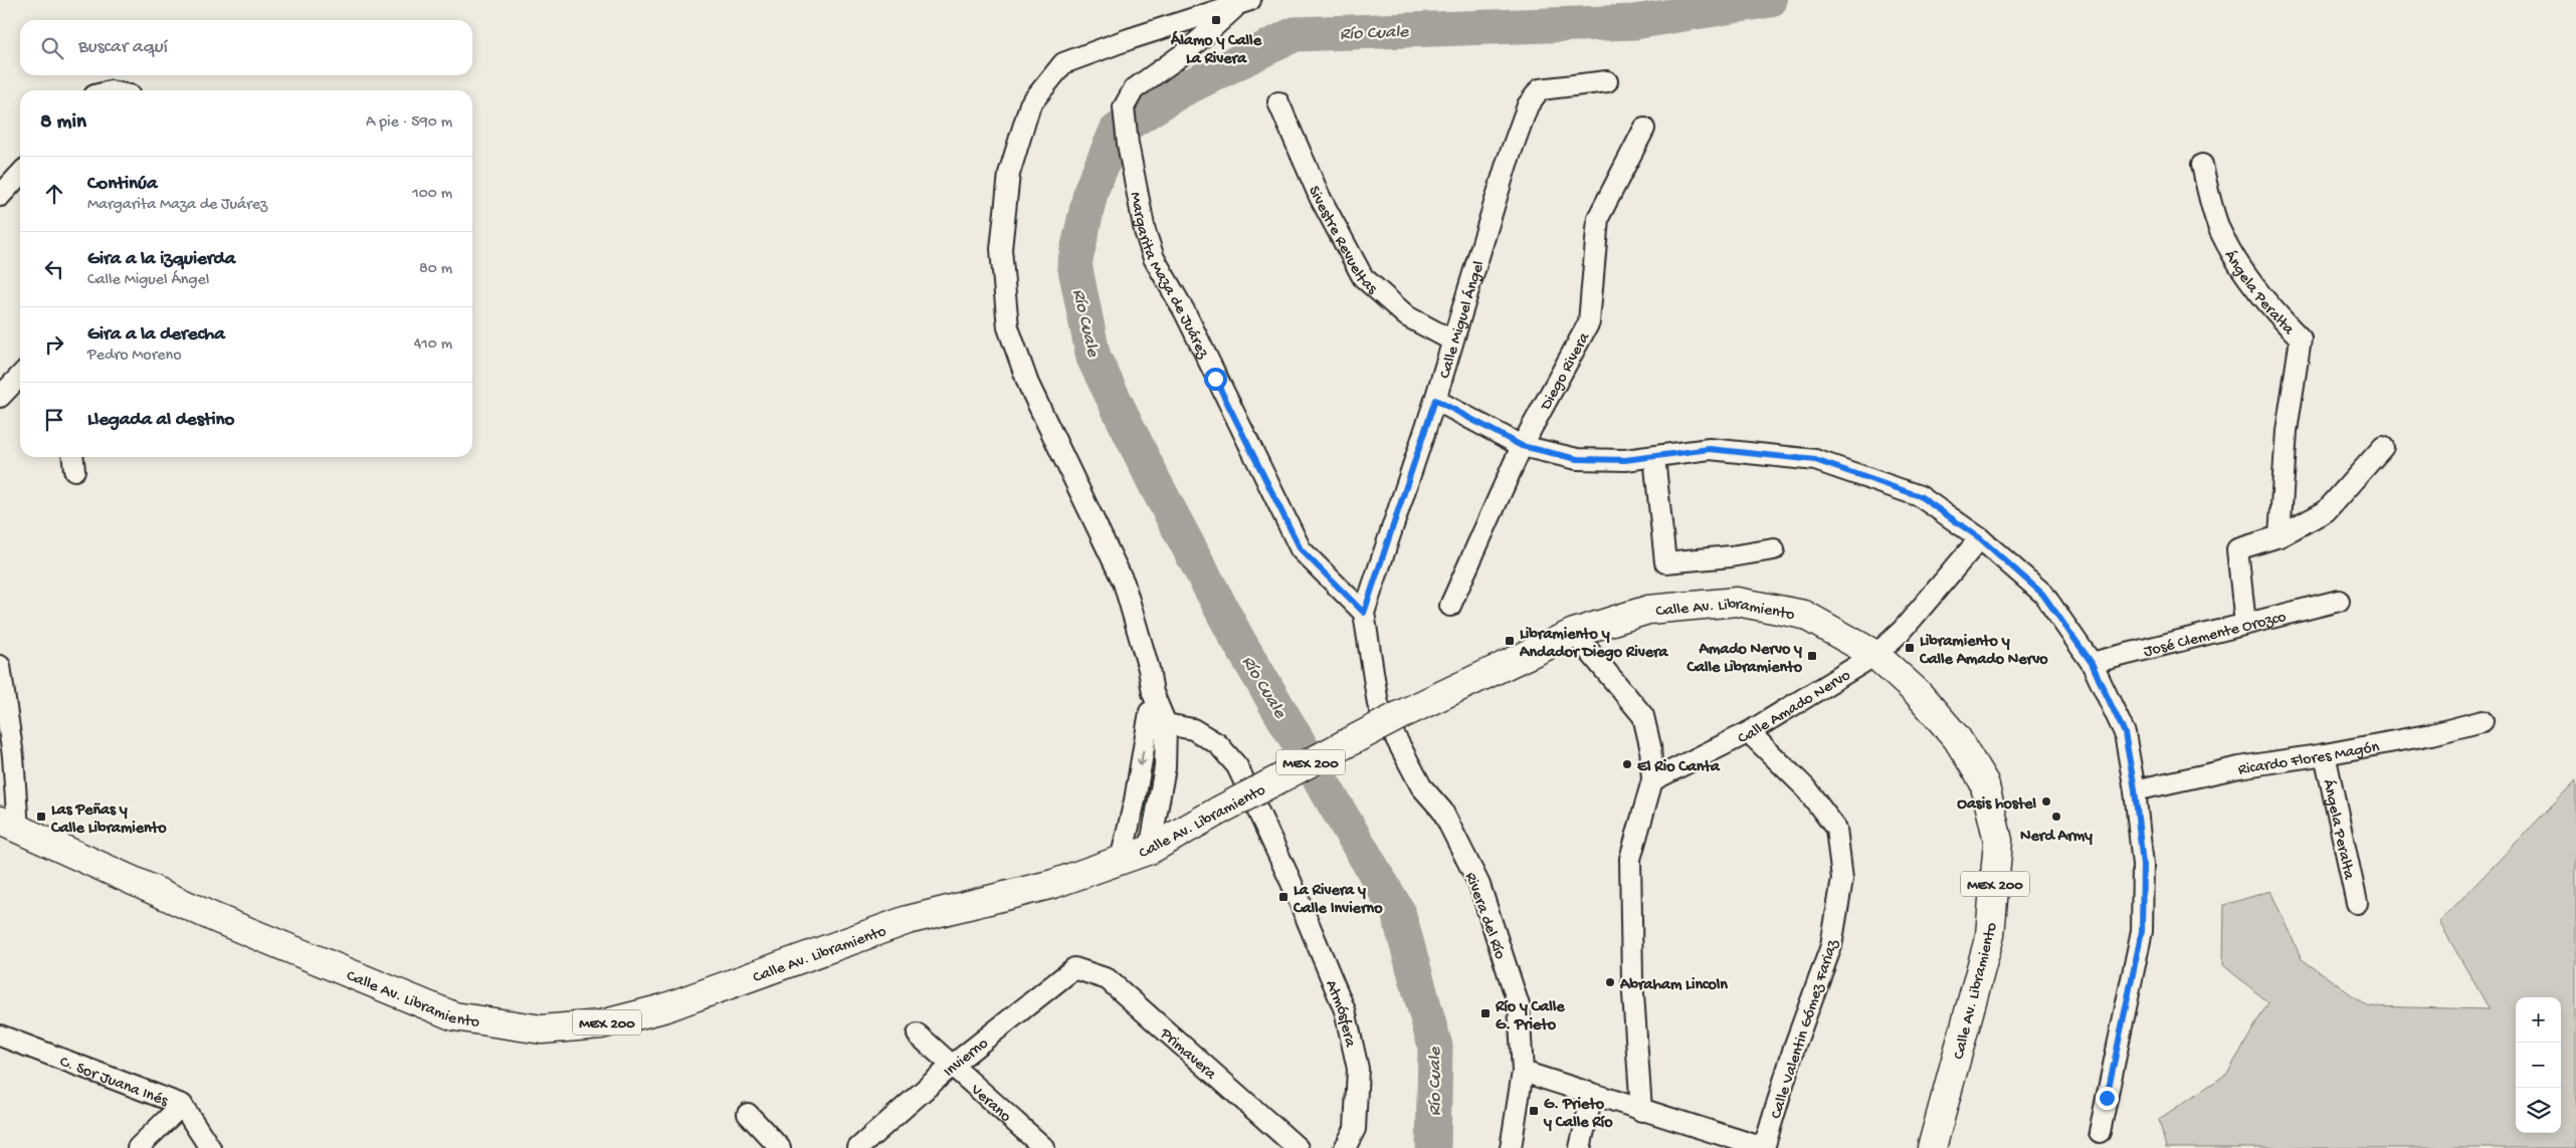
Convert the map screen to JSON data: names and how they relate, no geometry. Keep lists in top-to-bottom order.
{
  "streets": {
    "main road": ["Calle Av. Libramiento", "MEX 200"],
    "street": [
      "Sivestre Revueltas",
      "Margarita Maza de Juárez",
      "Ángela Peralta",
      "Calle Miguel Ángel",
      "Diego Rivera",
      "José Clemente Orozco",
      "Calle Amado Nervo",
      "Ricardo Flores Magón",
      "Rivera del Río",
      "Atmósfera",
      "Calle Valentin Gómez Fariaz",
      "Primavera",
      "Invierno",
      "C. Sor Juana Inés",
      "Verano"
    ]
  },
  "crossings": [
    ["Sivestre Revueltas", "Calle Miguel Ángel"],
    ["Margarita Maza de Juárez", "Calle Miguel Ángel"],
    ["Ángela Peralta", "Ricardo Flores Magón"],
    ["Calle Miguel Ángel", "Calle Av. Libramiento"],
    ["Calle Miguel Ángel", "Rivera del Río"],
    ["Calle Av. Libramiento", "Calle Amado Nervo"],
    ["Calle Av. Libramiento", "Rivera del Río"],
    ["Calle Amado Nervo", "Calle Valentin Gómez Fariaz"],
    ["Primavera", "Invierno"],
    ["Invierno", "Verano"]
  ],
  "water": ["Río Cuale"],
  "places": {
    "transit": [
      "Álamo y Calle La Rivera",
      "Libramiento y Andador Diego Rivera",
      "Libramiento y Calle Amado Nervo",
      "Amado Nervo y Calle Libramiento",
      "Las Peñas y Calle Libramiento",
      "La Rivera y Calle Invierno",
      "Río y Calle G. Prieto",
      "G. Prieto y Calle Río"
    ],
    "other": [
      "El Rio Canta",
      "Oasis hostel",
      "Nerd Army",
      "Abraham Lincoln"
    ]
  },
  "page": {
    "search": "Buscar aquí",
    "heading": ["8 min", "A pie · 590 m"],
    "list": [
      ["Continúa", "Margarita Maza de Juárez", "100 m"],
      ["Gira a la izquierda", "Calle Miguel Ángel", "80 m"],
      ["Gira a la derecha", "Pedro Moreno", "410 m"],
      "Llegada al destino"
    ],
    "map_buttons": ["+", "−"]
  }
}
